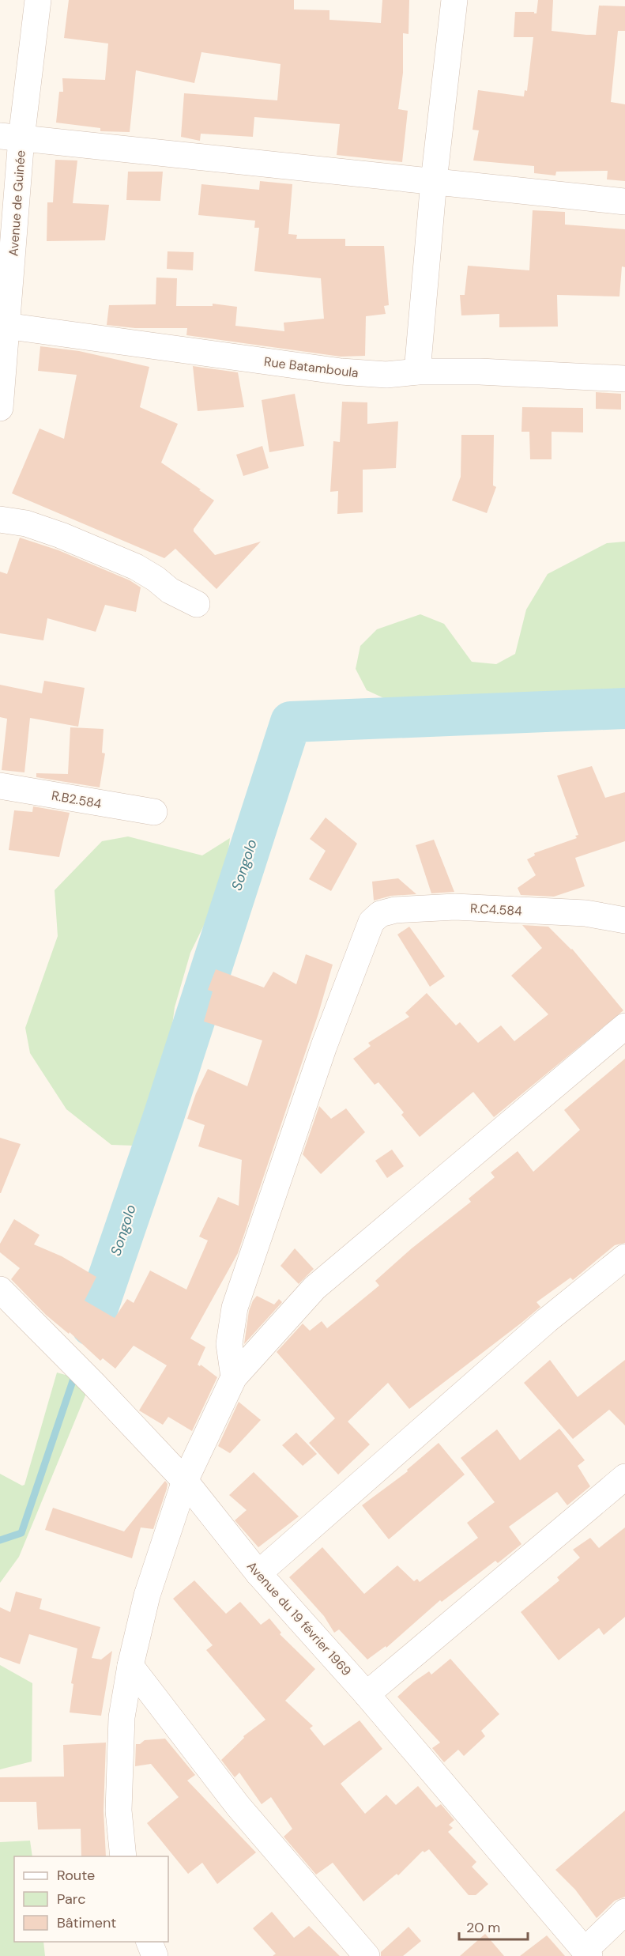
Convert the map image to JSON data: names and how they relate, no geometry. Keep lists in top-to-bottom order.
{
  "streets": {
    "street": [
      "Avenue de Guinée",
      "Rue Batamboula",
      "R.B2.584",
      "R.C4.584",
      "Avenue du 19 février 1969"
    ]
  },
  "crossings": [
    ["Avenue de Guinée", "Rue Batamboula"]
  ],
  "water": ["Songolo"],
  "legend": ["Route", "Parc", "Bâtiment"],
  "scale_bar": "20 m"
}
